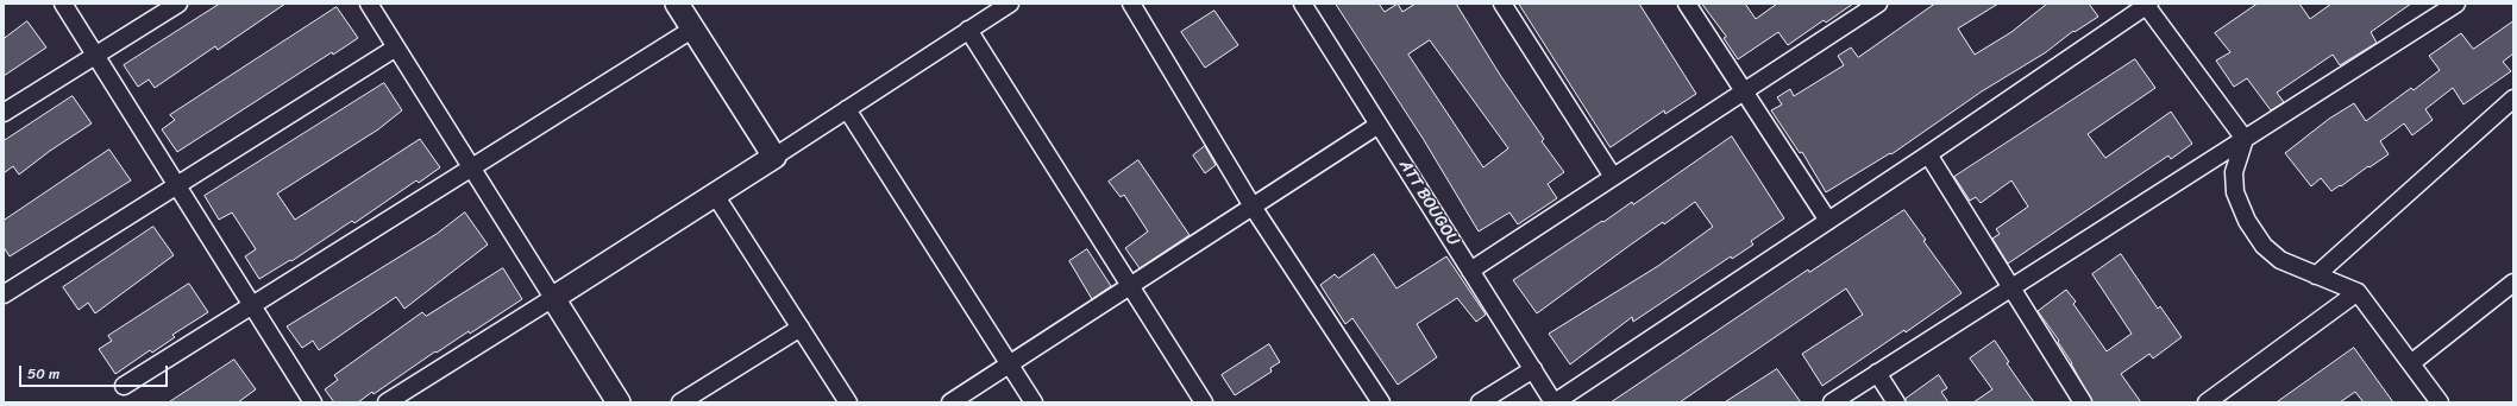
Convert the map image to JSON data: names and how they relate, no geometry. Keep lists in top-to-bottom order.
{
  "streets": {
    "street": ["ATT BOUGOU"]
  },
  "scale_bar": "50 m"
}
